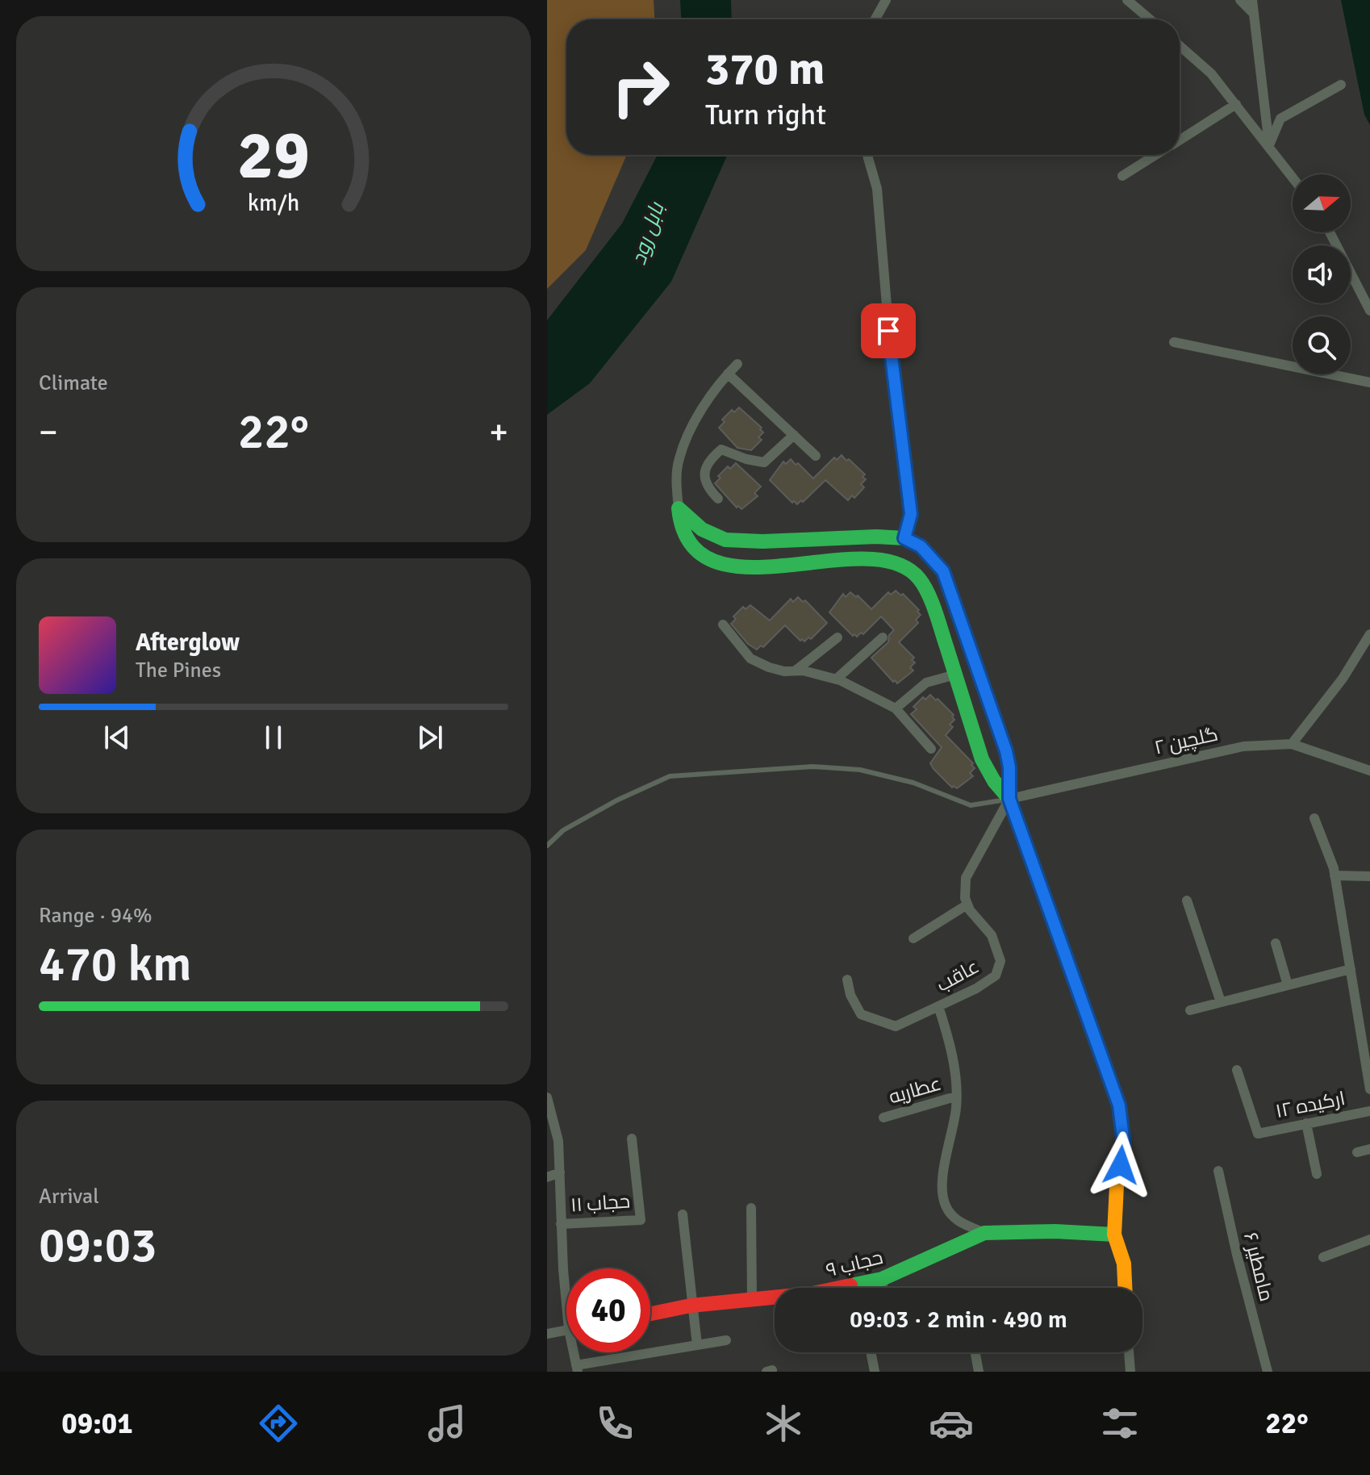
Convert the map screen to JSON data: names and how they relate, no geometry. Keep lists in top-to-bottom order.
{
  "streets": {
    "street": [
      "گلچین ۲",
      "عاقب",
      "عطاریه",
      "ارکیده ۱۲",
      "حجاب ۱۱",
      "حجاب ۹",
      "مامطیر ۶"
    ]
  },
  "water": ["بابل رود"],
  "north": "right",
  "page": {
    "turn": ["370 m", "Turn right"],
    "tile": [
      "Climate",
      ["Range · 94%", "470 km"],
      ["Arrival", "09:03"]
    ],
    "heat": ["−", "22°", "+"],
    "song": ["Afterglow", "The Pines"],
    "limit": "40",
    "trip": "09:03 · 2 min · 490 m",
    "tabs": ["09:01", "22°"],
    "gauge": ["29", "km/h"]
  }
}
